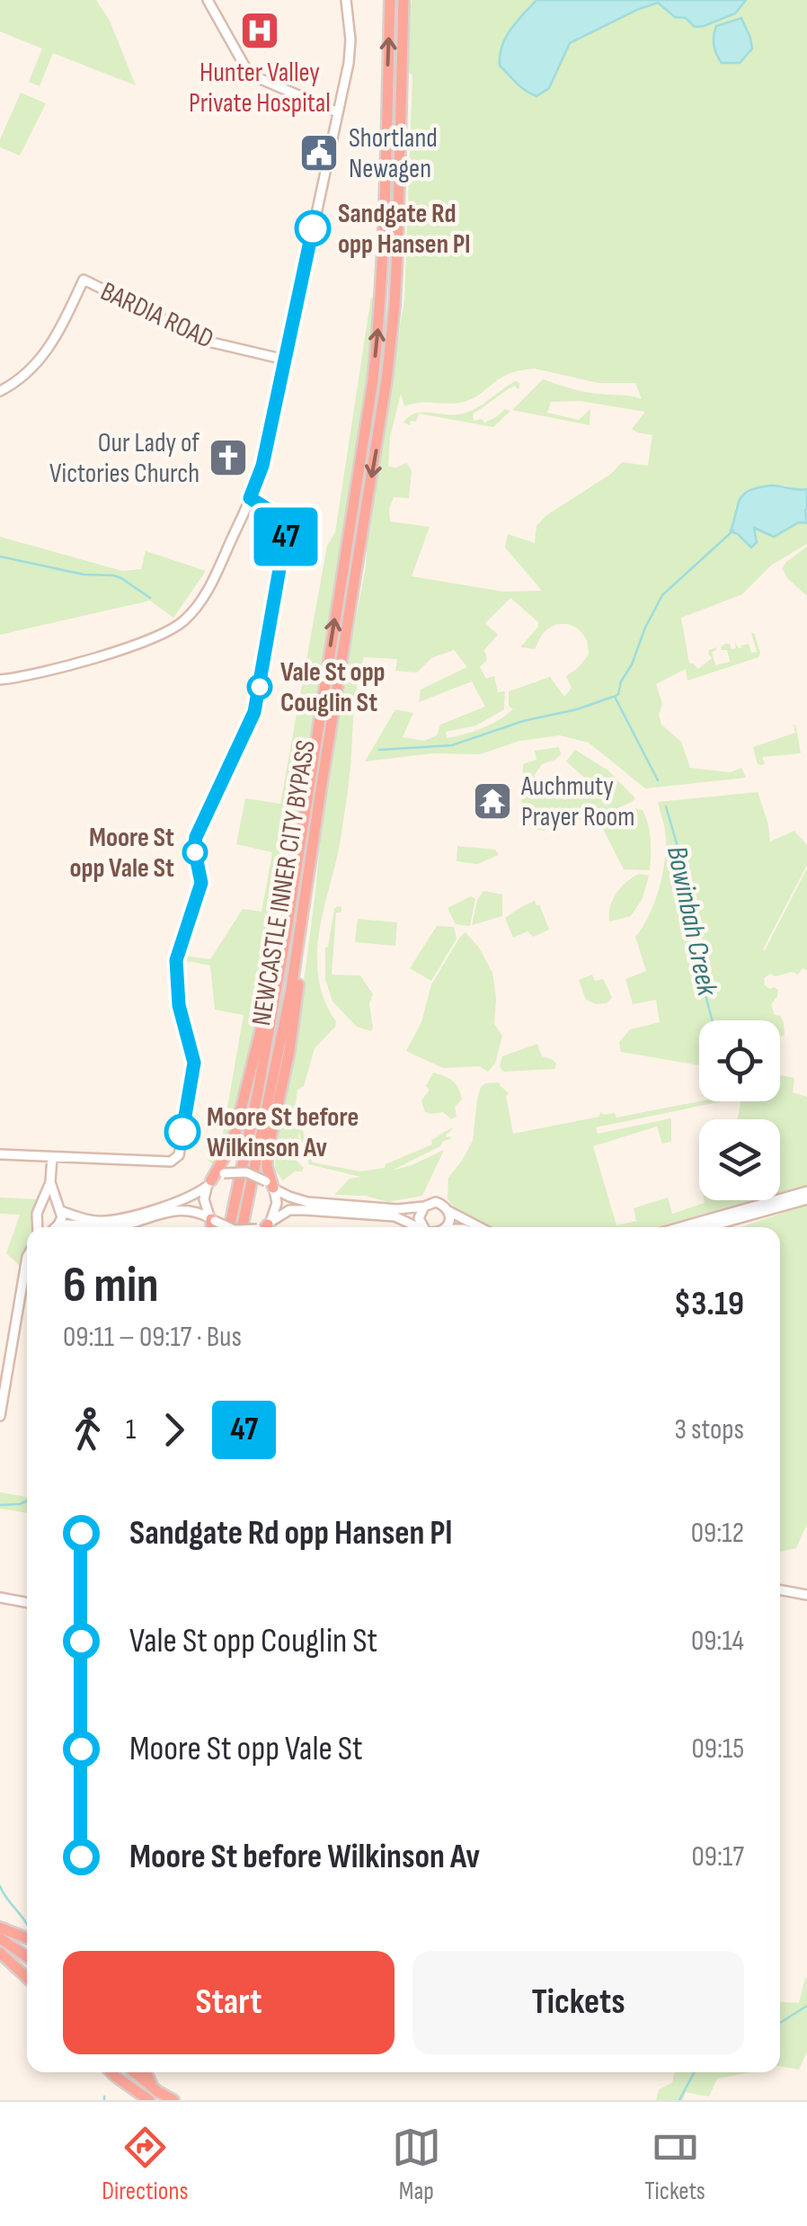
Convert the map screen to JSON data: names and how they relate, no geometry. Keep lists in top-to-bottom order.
{
  "streets": {
    "highway": ["NEWCASTLE INNER CITY BYPASS"],
    "main road": ["BARDIA ROAD"]
  },
  "water": ["Bowinbah Creek"],
  "places": {
    "hospital": ["Hunter Valley Private Hospital"],
    "public building": ["Shortland Newagen"],
    "other": [
      "Sandgate Rd opp Hansen Pl",
      "Vale St opp Couglin St",
      "Moore St opp Vale St",
      "Moore St before Wilkinson Av"
    ],
    "church": ["Our Lady of Victories Church"],
    "temple": ["Auchmuty Prayer Room"]
  },
  "lines": ["bus line 47"],
  "page": {
    "on_map": "47",
    "heading": ["6 min", "09:11 – 09:17 · Bus", "$3.19"],
    "legs": ["1", "47", "3 stops"],
    "list": [
      {
        "name": "Sandgate Rd opp Hansen Pl",
        "value": "09:12"
      },
      {
        "name": "Vale St opp Couglin St",
        "value": "09:14"
      },
      {
        "name": "Moore St opp Vale St",
        "value": "09:15"
      },
      {
        "name": "Moore St before Wilkinson Av",
        "value": "09:17"
      }
    ],
    "buttons": ["Start", "Tickets"],
    "tabs": ["Directions", "Map", "Tickets"]
  }
}
